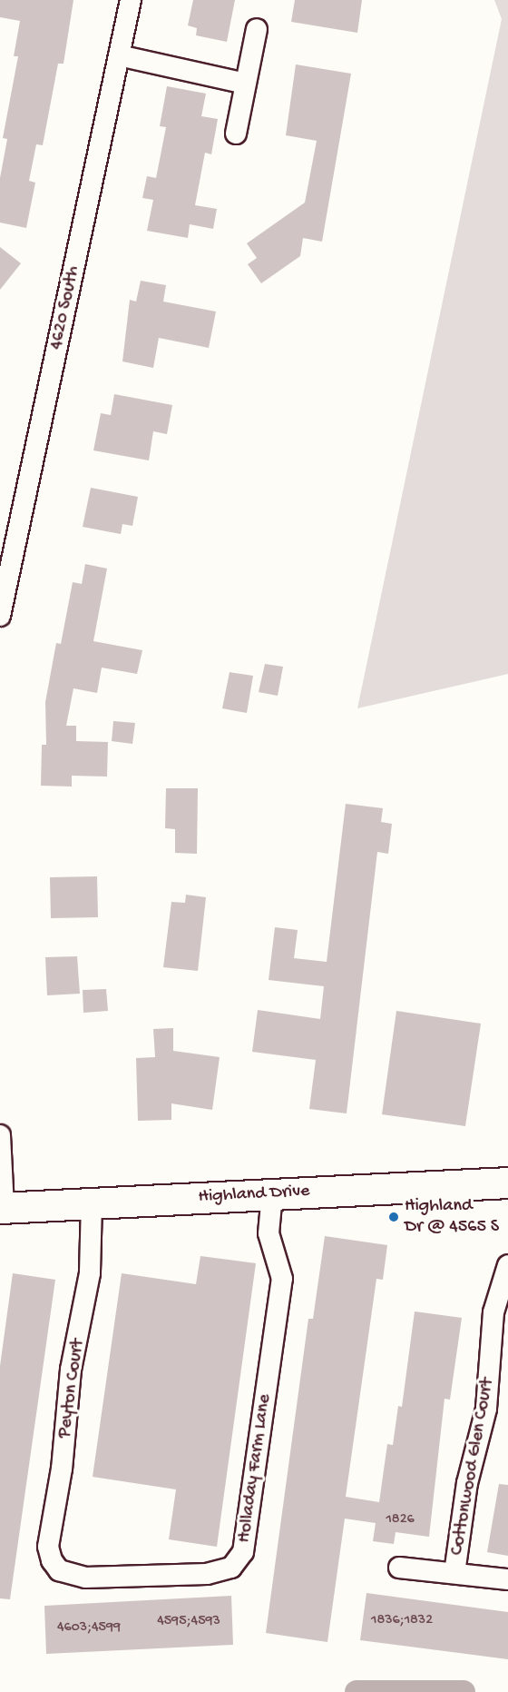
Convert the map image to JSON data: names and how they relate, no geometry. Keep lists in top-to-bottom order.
{
  "streets": {
    "main road": ["Highland Drive"],
    "street": [
      "4620 South",
      "Peyton Court",
      "Cottonwood Glen Court",
      "Holladay Farm Lane"
    ]
  },
  "crossings": [
    ["Highland Drive", "Peyton Court"],
    ["Highland Drive", "Holladay Farm Lane"],
    ["Peyton Court", "Holladay Farm Lane"]
  ],
  "places": ["Highland Dr @ 4565 S"],
  "house_numbers": [
    "1826",
    "1836;1832",
    "4595;4593",
    "4603;4599"
  ]
}
